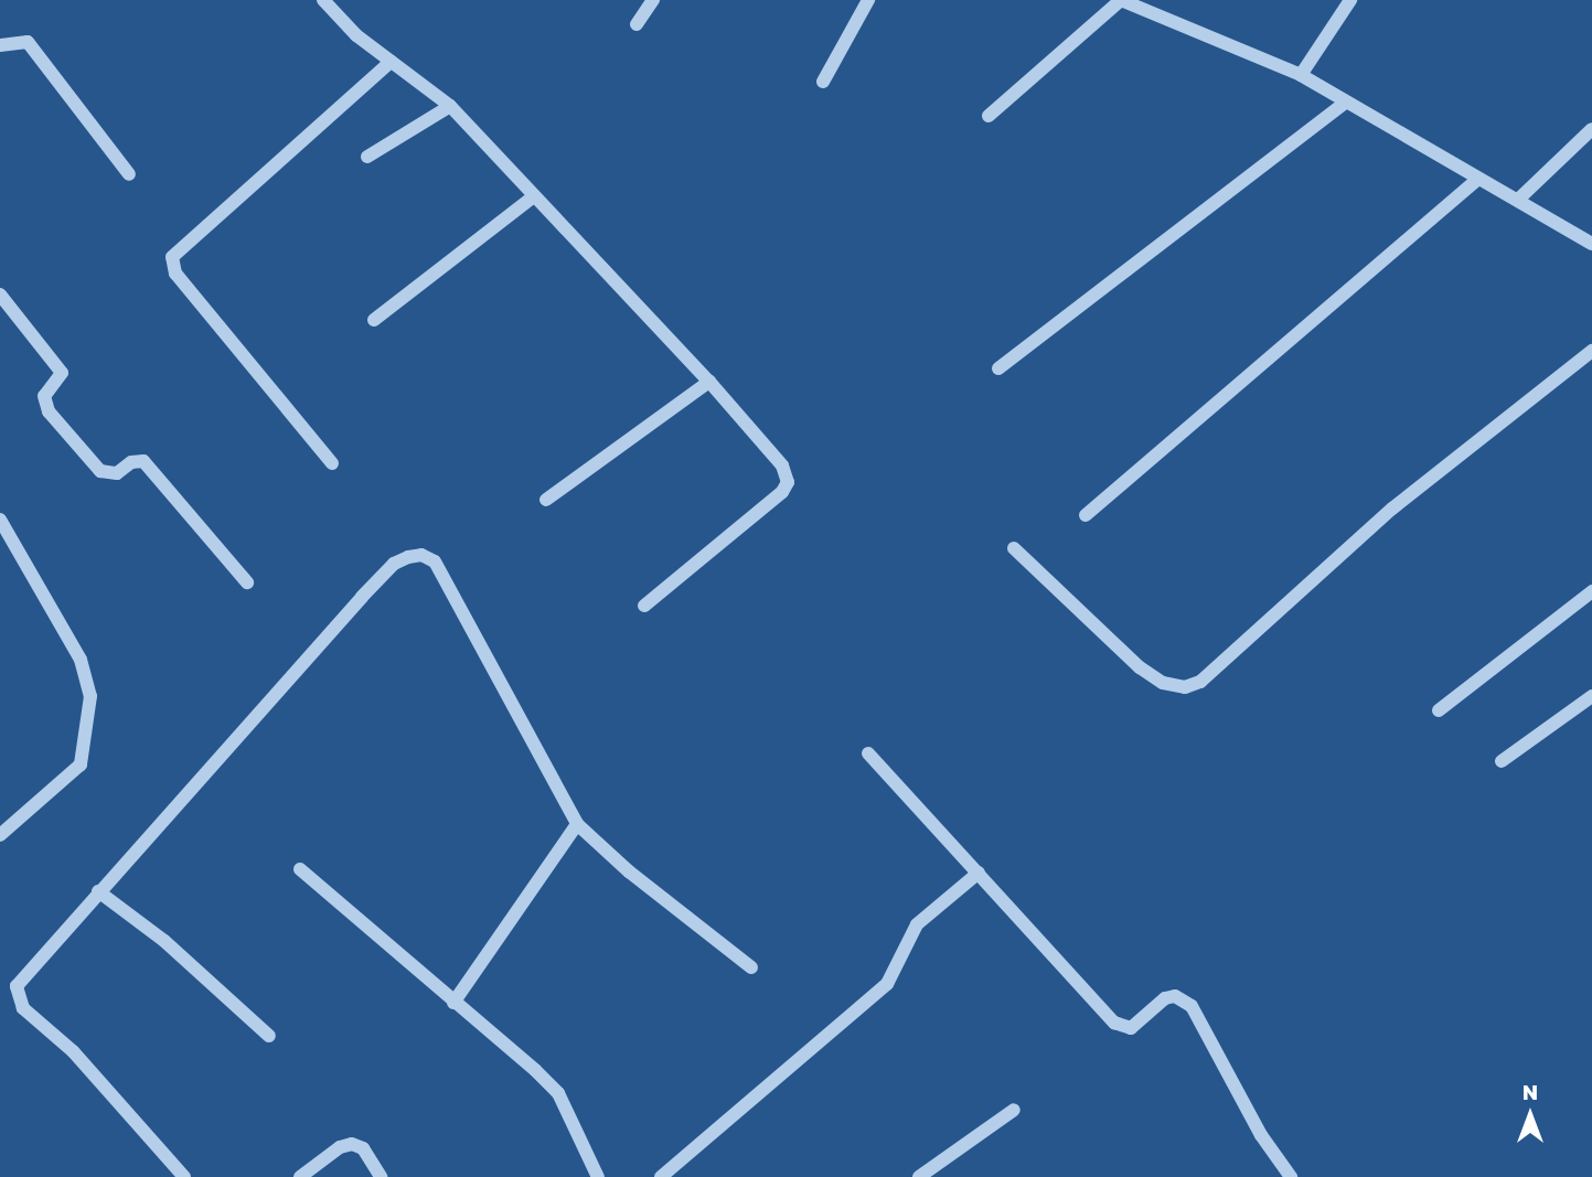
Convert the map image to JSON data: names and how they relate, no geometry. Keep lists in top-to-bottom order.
{
  "north": "top"
}
